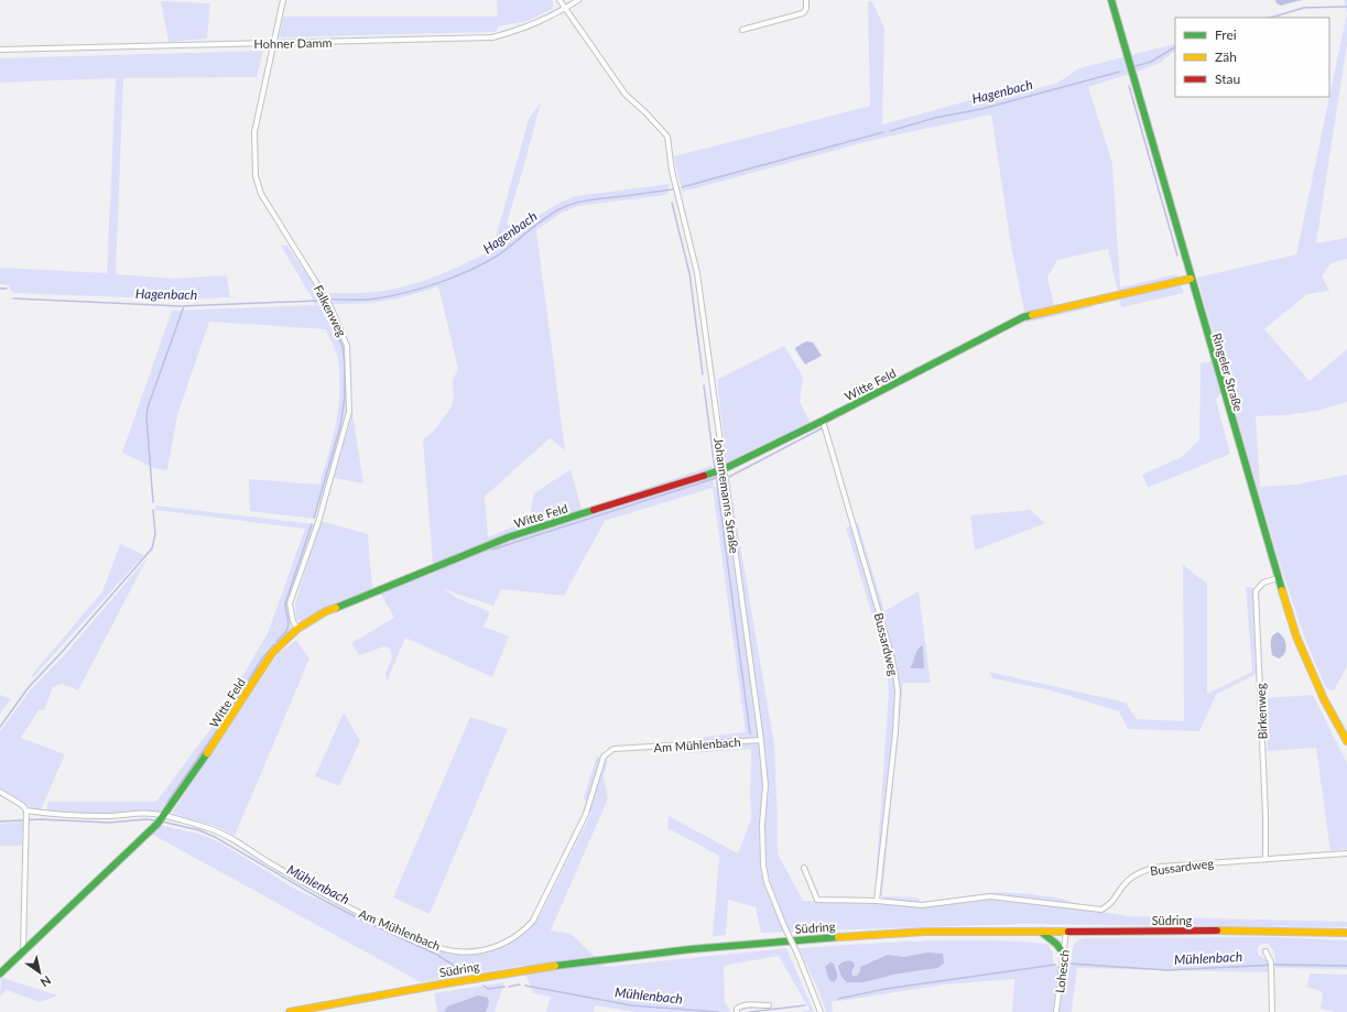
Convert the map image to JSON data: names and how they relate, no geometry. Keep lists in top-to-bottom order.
{
  "streets": {
    "street": [
      "Hohner Damm",
      "Falkenweg",
      "Ringeler Straße",
      "Witte Feld",
      "Johannemanns Straße",
      "Bussardweg",
      "Birkenweg",
      "Am Mühlenbach",
      "Südring",
      "Lohesch"
    ]
  },
  "crossings": [
    ["Hohner Damm", "Falkenweg"],
    ["Hohner Damm", "Johannemanns Straße"],
    ["Falkenweg", "Witte Feld"],
    ["Ringeler Straße", "Witte Feld"],
    ["Ringeler Straße", "Birkenweg"],
    ["Witte Feld", "Johannemanns Straße"],
    ["Witte Feld", "Bussardweg"],
    ["Witte Feld", "Am Mühlenbach"],
    ["Johannemanns Straße", "Am Mühlenbach"],
    ["Bussardweg", "Birkenweg"],
    ["Südring", "Lohesch"]
  ],
  "water": ["Hagenbach", "Mühlenbach"],
  "legend": ["Frei", "Zäh", "Stau"],
  "north": "bottom right"
}
